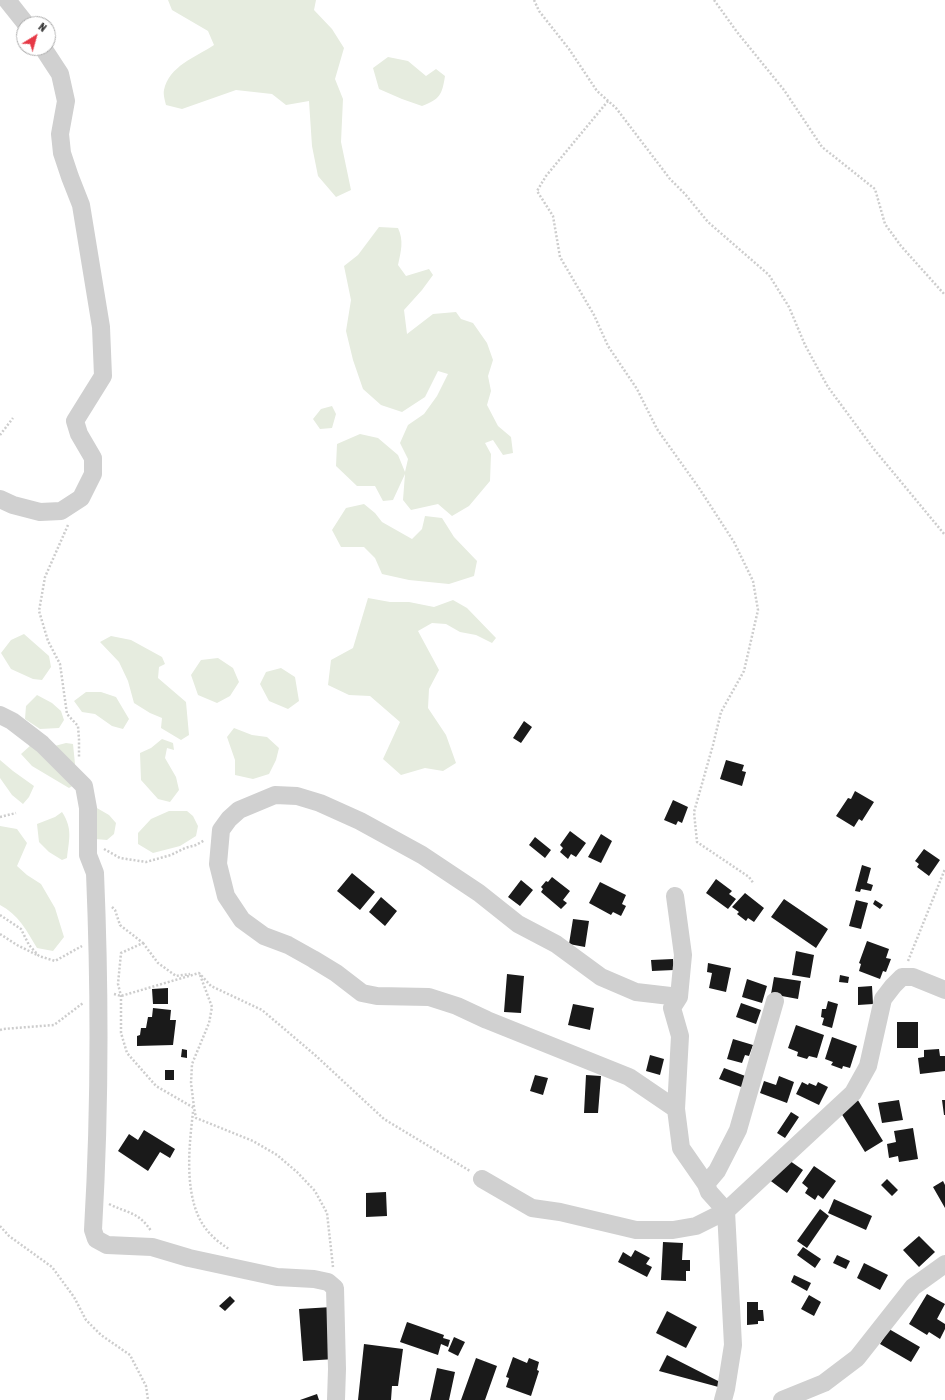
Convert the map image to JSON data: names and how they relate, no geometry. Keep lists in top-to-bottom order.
{
  "north": "top right"
}
